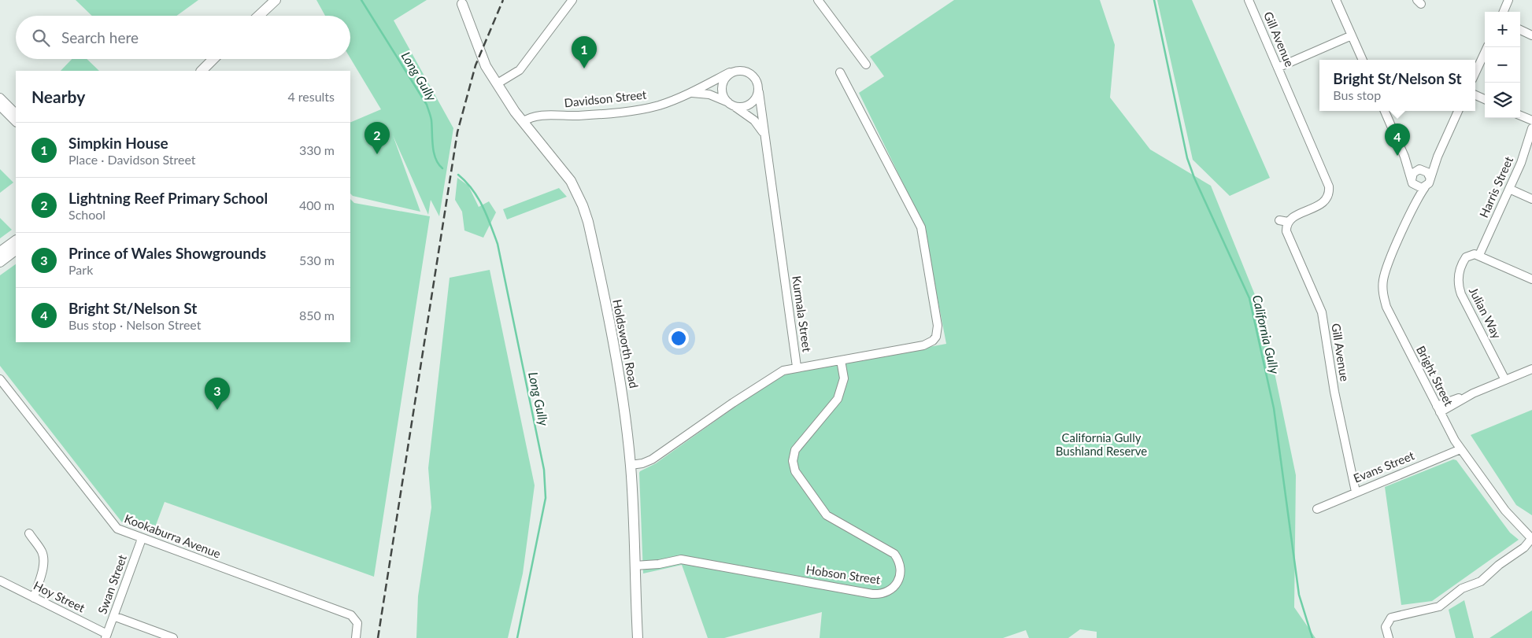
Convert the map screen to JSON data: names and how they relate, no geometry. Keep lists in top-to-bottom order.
{
  "streets": {
    "main road": ["Holdsworth Road"],
    "street": [
      "Gill Avenue",
      "Davidson Street",
      "Harris Street",
      "Julian Way",
      "Kurmala Street",
      "Bright Street",
      "Evans Street",
      "Kookaburra Avenue",
      "Hobson Street",
      "Swan Street",
      "Hoy Street"
    ]
  },
  "crossings": [
    ["Gill Avenue", "Evans Street"],
    ["Davidson Street", "Kurmala Street"],
    ["Davidson Street", "Holdsworth Road"],
    ["Harris Street", "Julian Way"],
    ["Kurmala Street", "Holdsworth Road"],
    ["Holdsworth Road", "Hobson Street"],
    ["Bright Street", "Evans Street"],
    ["Kookaburra Avenue", "Swan Street"],
    ["Swan Street", "Hoy Street"]
  ],
  "water": ["Long Gully", "California Gully"],
  "parks": ["California Gully Bushland Reserve"],
  "page": {
    "map_buttons": ["+", "−"],
    "search": "Search here",
    "pins": [
      "1",
      "2",
      "4",
      "3"
    ],
    "popup": ["Bright St/Nelson St", "Bus stop"],
    "heading": ["Nearby", "4 results"],
    "list": [
      {
        "mark": "1",
        "name": "Simpkin House",
        "note": "Place · Davidson Street",
        "value": "330 m"
      },
      {
        "mark": "2",
        "name": "Lightning Reef Primary School",
        "note": "School",
        "value": "400 m"
      },
      {
        "mark": "3",
        "name": "Prince of Wales Showgrounds",
        "note": "Park",
        "value": "530 m"
      },
      {
        "mark": "4",
        "name": "Bright St/Nelson St",
        "note": "Bus stop · Nelson Street",
        "value": "850 m"
      }
    ]
  }
}
